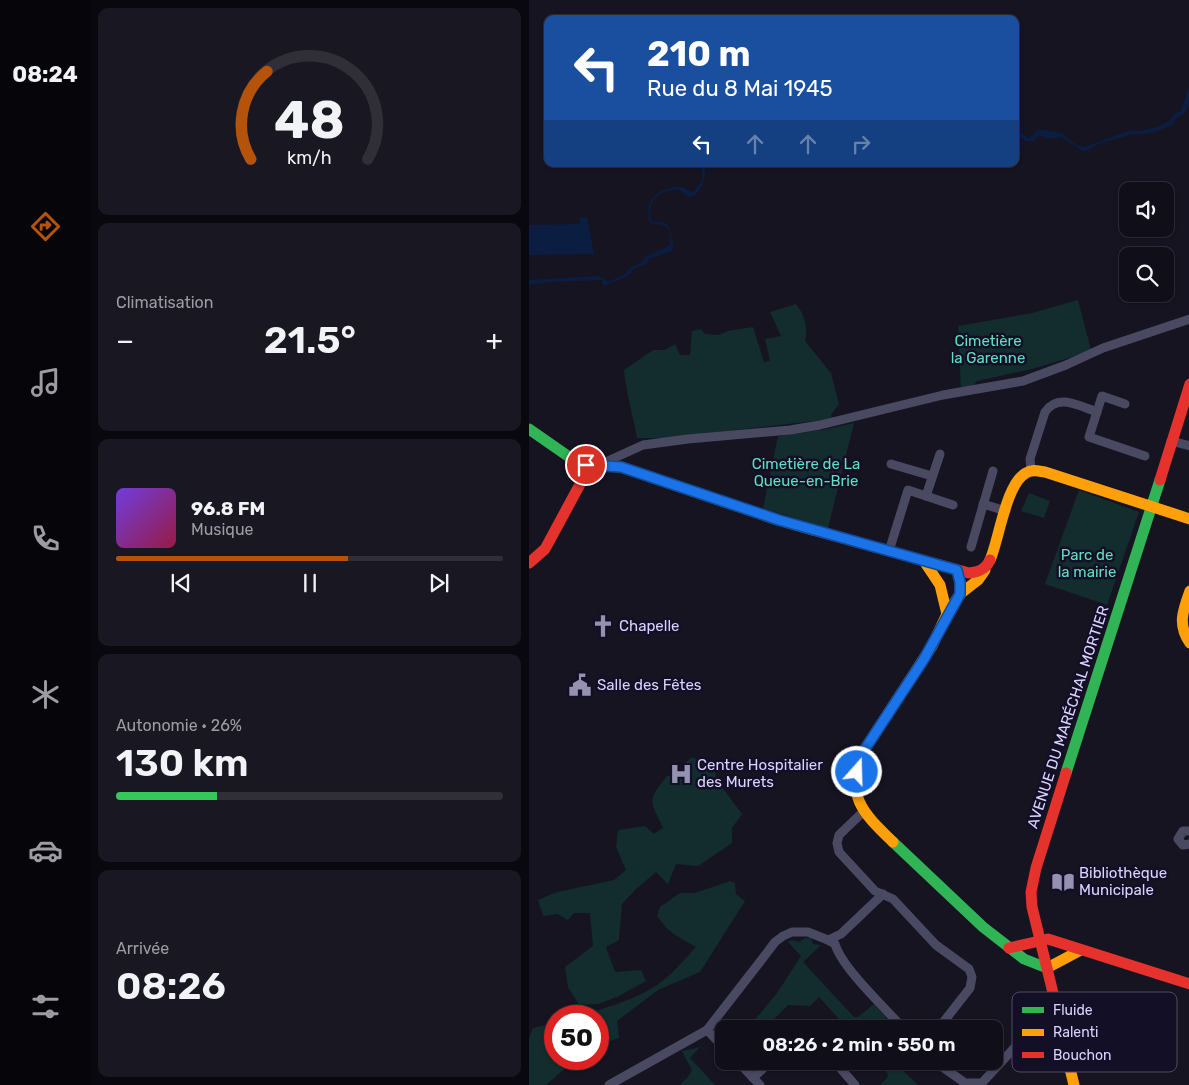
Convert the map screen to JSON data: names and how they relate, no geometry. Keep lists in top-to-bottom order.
{
  "streets": {
    "main road": ["AVENUE DU MARÉCHAL MORTIER"]
  },
  "parks": ["Cimetière la Garenne", "Cimetière de La Queue-en-Brie", "Parc de la mairie"],
  "places": {
    "church": ["Chapelle"],
    "public building": ["Salle des Fêtes"],
    "hospital": ["Centre Hospitalier des Murets"],
    "library": ["Bibliothèque Municipale"]
  },
  "legend": ["Fluide", "Ralenti", "Bouchon"],
  "page": {
    "tabs": "08:24",
    "turn": ["210 m", "Rue du 8 Mai 1945"],
    "tile": [
      "Climatisation",
      ["Autonomie · 26%", "130 km"],
      ["Arrivée", "08:26"]
    ],
    "heat": ["−", "21.5°", "+"],
    "song": ["96.8 FM", "Musique"],
    "limit": "50",
    "trip": "08:26 · 2 min · 550 m",
    "gauge": ["48", "km/h"]
  }
}
